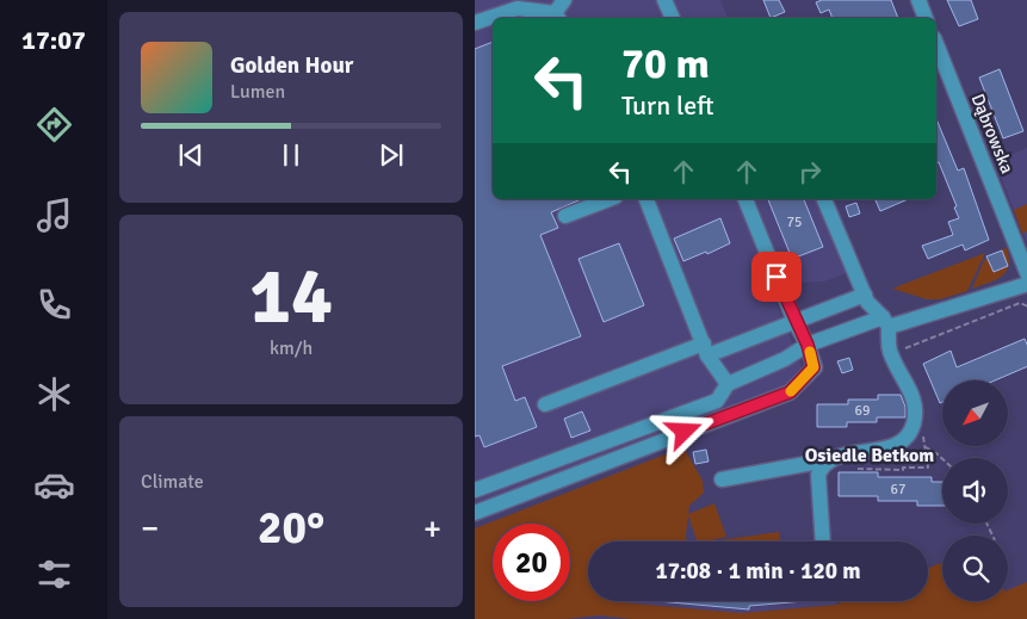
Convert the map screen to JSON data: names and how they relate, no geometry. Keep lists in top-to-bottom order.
{
  "streets": {
    "street": ["Dąbrowska"]
  },
  "districts": ["Osiedle Betkom"],
  "house_numbers": ["75", "69", "67"],
  "north": "bottom left",
  "page": {
    "tabs": "17:07",
    "turn": ["70 m", "Turn left"],
    "song": ["Golden Hour", "Lumen"],
    "tile": [
      ["14", "km/h"],
      "Climate"
    ],
    "heat": ["−", "20°", "+"],
    "limit": "20",
    "trip": "17:08 · 1 min · 120 m"
  }
}
